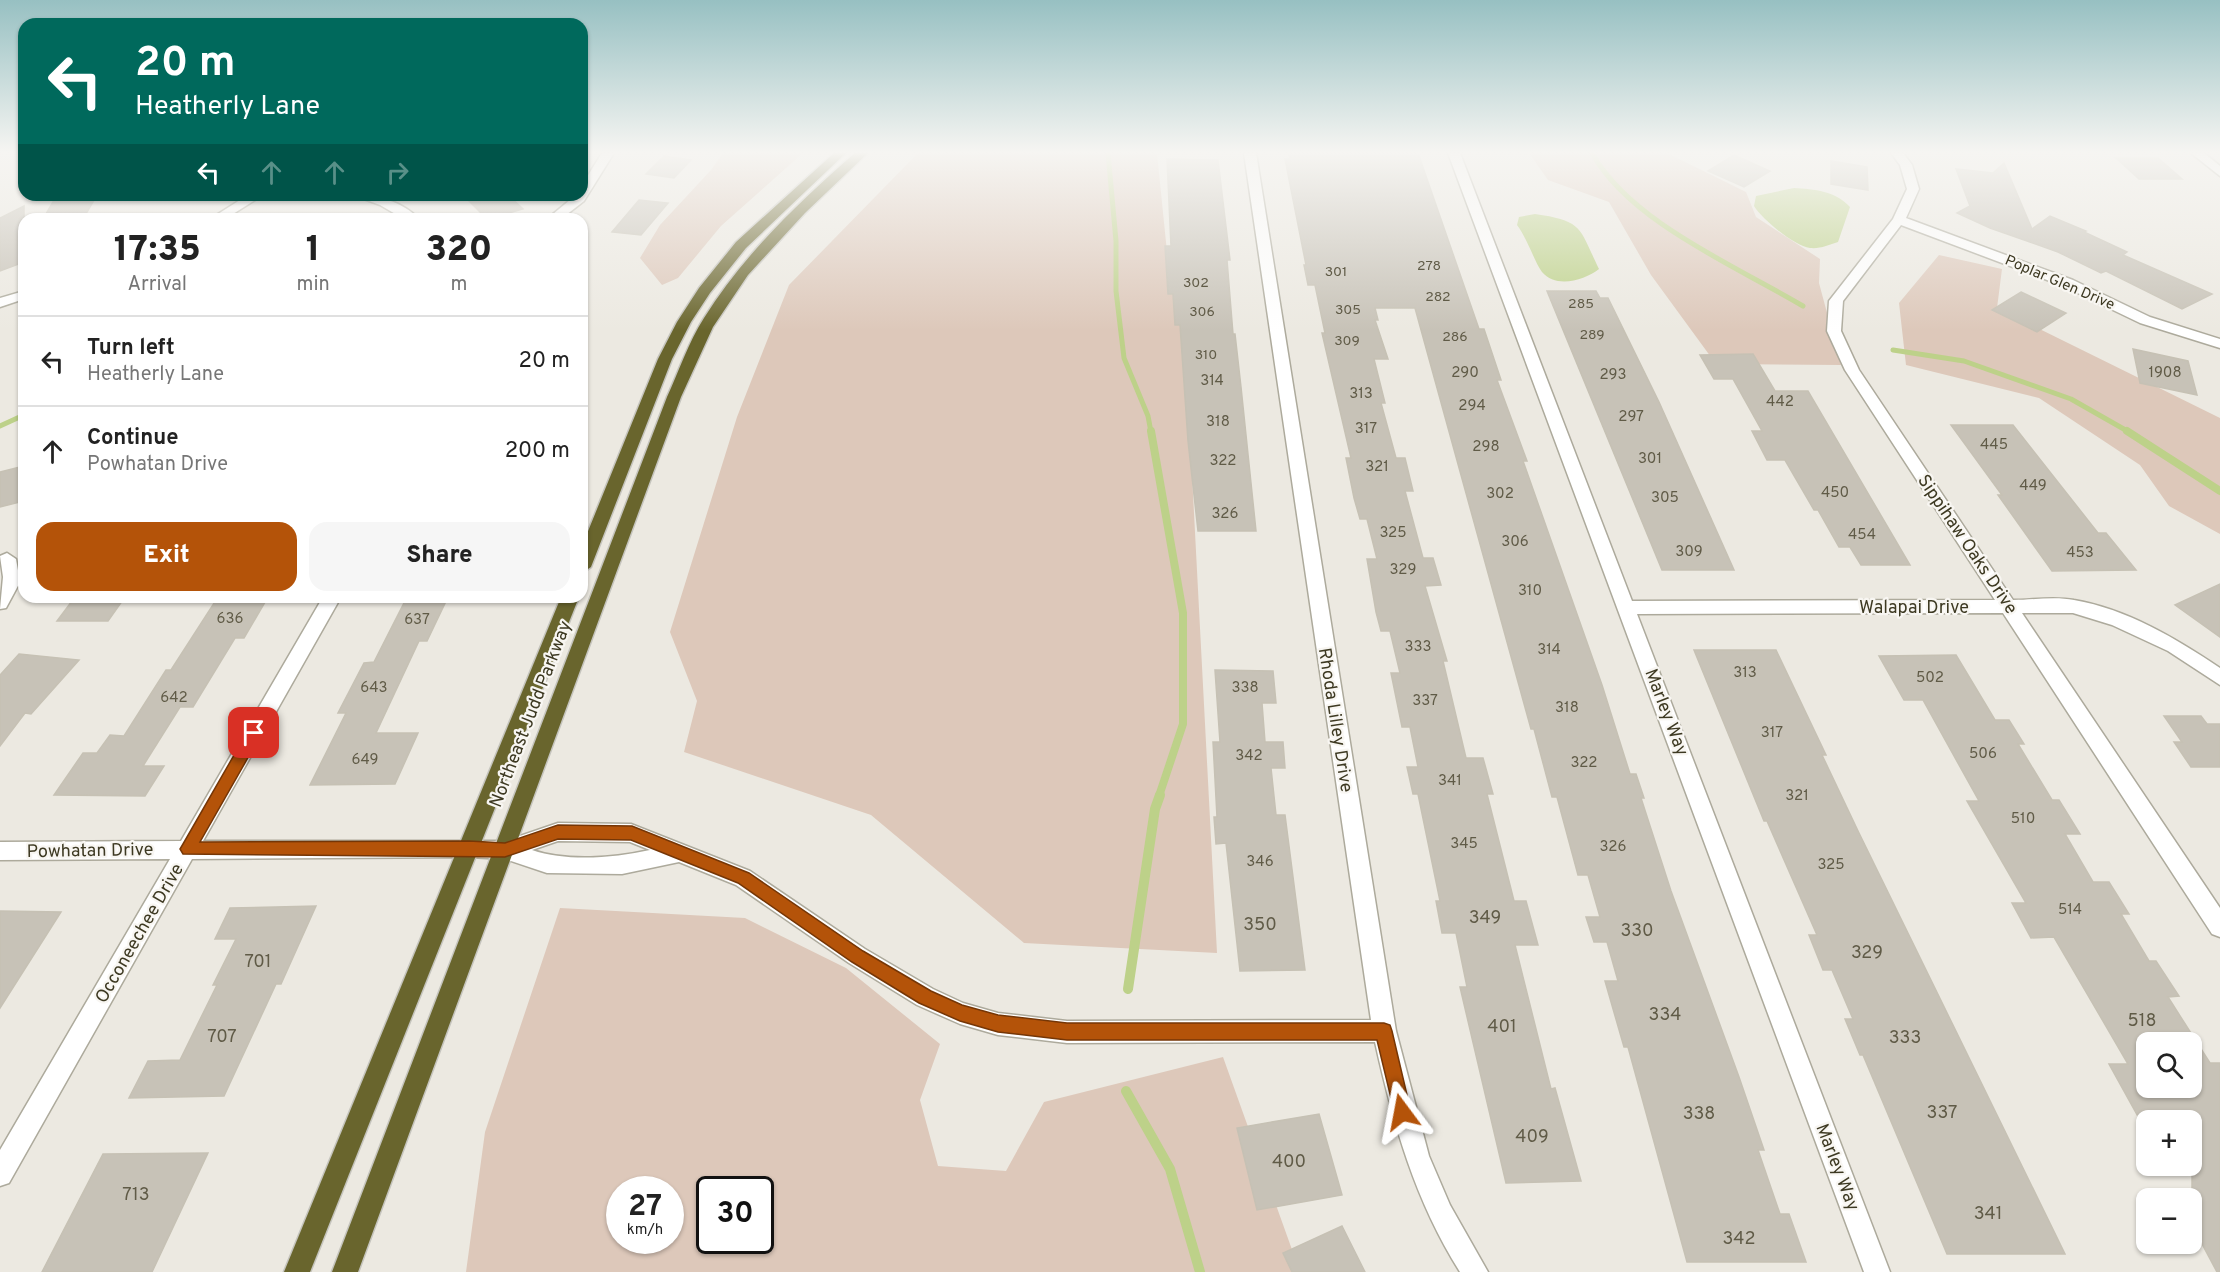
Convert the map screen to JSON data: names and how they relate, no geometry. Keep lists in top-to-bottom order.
{
  "streets": {
    "highway": ["Northeast Judd Parkway"],
    "street": [
      "Poplar Glen Drive",
      "Sippihaw Oaks Drive",
      "Walapai Drive",
      "Marley Way",
      "Rhoda Lilley Drive",
      "Powhatan Drive",
      "Occoneechee Drive"
    ]
  },
  "crossings": [
    ["Poplar Glen Drive", "Sippihaw Oaks Drive"],
    ["Sippihaw Oaks Drive", "Walapai Drive"],
    ["Walapai Drive", "Marley Way"],
    ["Northeast Judd Parkway", "Powhatan Drive"],
    ["Powhatan Drive", "Occoneechee Drive"]
  ],
  "house_numbers": [
    "278",
    "301",
    "302",
    "282",
    "285",
    "305",
    "306",
    "289",
    "286",
    "309",
    "310",
    "290",
    "1908",
    "293",
    "314",
    "313",
    "442",
    "294",
    "297",
    "318",
    "317",
    "445",
    "298",
    "301",
    "322",
    "321",
    "449",
    "450",
    "302",
    "305",
    "326",
    "325",
    "454",
    "306",
    "309",
    "453",
    "329",
    "310",
    "636",
    "637",
    "333",
    "314",
    "313",
    "502",
    "643",
    "338",
    "642",
    "337",
    "318",
    "317",
    "506",
    "342",
    "649",
    "322",
    "341",
    "321",
    "510",
    "345",
    "326",
    "346",
    "325",
    "514",
    "349",
    "350",
    "330",
    "329",
    "701",
    "334",
    "518",
    "401",
    "707",
    "333",
    "337",
    "338",
    "409",
    "400",
    "713",
    "341",
    "342"
  ],
  "page": {
    "turn": ["20 m", "Heatherly Lane"],
    "eta": [
      "17:35",
      "Arrival",
      "1",
      "min",
      "320",
      "m"
    ],
    "list": [
      {
        "name": "Turn left",
        "note": "Heatherly Lane",
        "value": "20 m"
      },
      {
        "name": "Continue",
        "note": "Powhatan Drive",
        "value": "200 m"
      }
    ],
    "buttons": ["Exit", "Share"],
    "map_buttons": ["+", "−"],
    "speed": "27 km/h",
    "limit": "30"
  }
}
